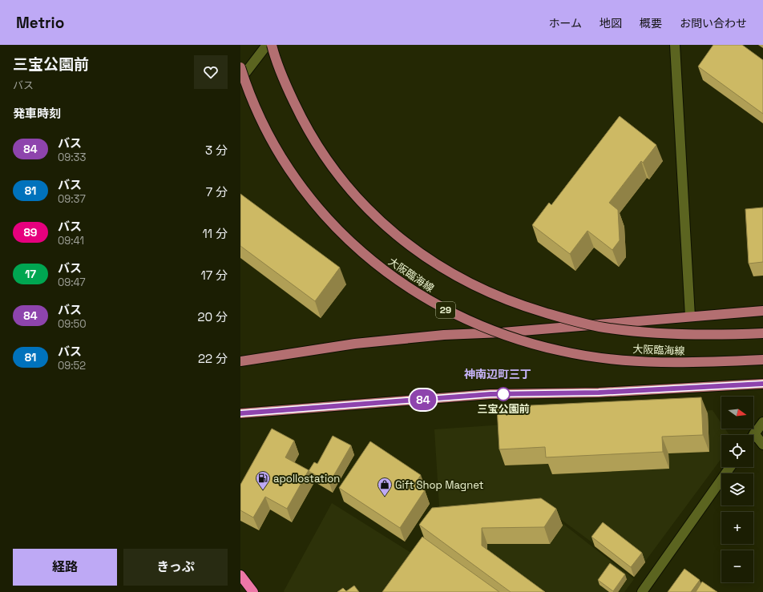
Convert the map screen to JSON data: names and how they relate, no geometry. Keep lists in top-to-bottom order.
{
  "streets": {
    "main road": ["大阪臨海線", "29"]
  },
  "districts": ["神南辺町三丁"],
  "places": {
    "other": ["三宝公園前"],
    "fuel station": ["apollostation"],
    "shop": ["Gift Shop Magnet"]
  },
  "lines": ["bus line 84"],
  "north": "right",
  "page": {
    "header": "Metrio",
    "nav": [
      "ホーム",
      "地図",
      "概要",
      "お問い合わせ"
    ],
    "heading": [
      ["三宝公園前", "バス"],
      "発車時刻"
    ],
    "on_map": "84",
    "list": [
      {
        "mark": "84",
        "name": "バス",
        "note": "09:33",
        "value": "3 分"
      },
      {
        "mark": "81",
        "name": "バス",
        "note": "09:37",
        "value": "7 分"
      },
      {
        "mark": "89",
        "name": "バス",
        "note": "09:41",
        "value": "11 分"
      },
      {
        "mark": "17",
        "name": "バス",
        "note": "09:47",
        "value": "17 分"
      },
      {
        "mark": "84",
        "name": "バス",
        "note": "09:50",
        "value": "20 分"
      },
      {
        "mark": "81",
        "name": "バス",
        "note": "09:52",
        "value": "22 分"
      }
    ],
    "map_buttons": ["+", "−"],
    "buttons": ["経路", "きっぷ"]
  }
}
